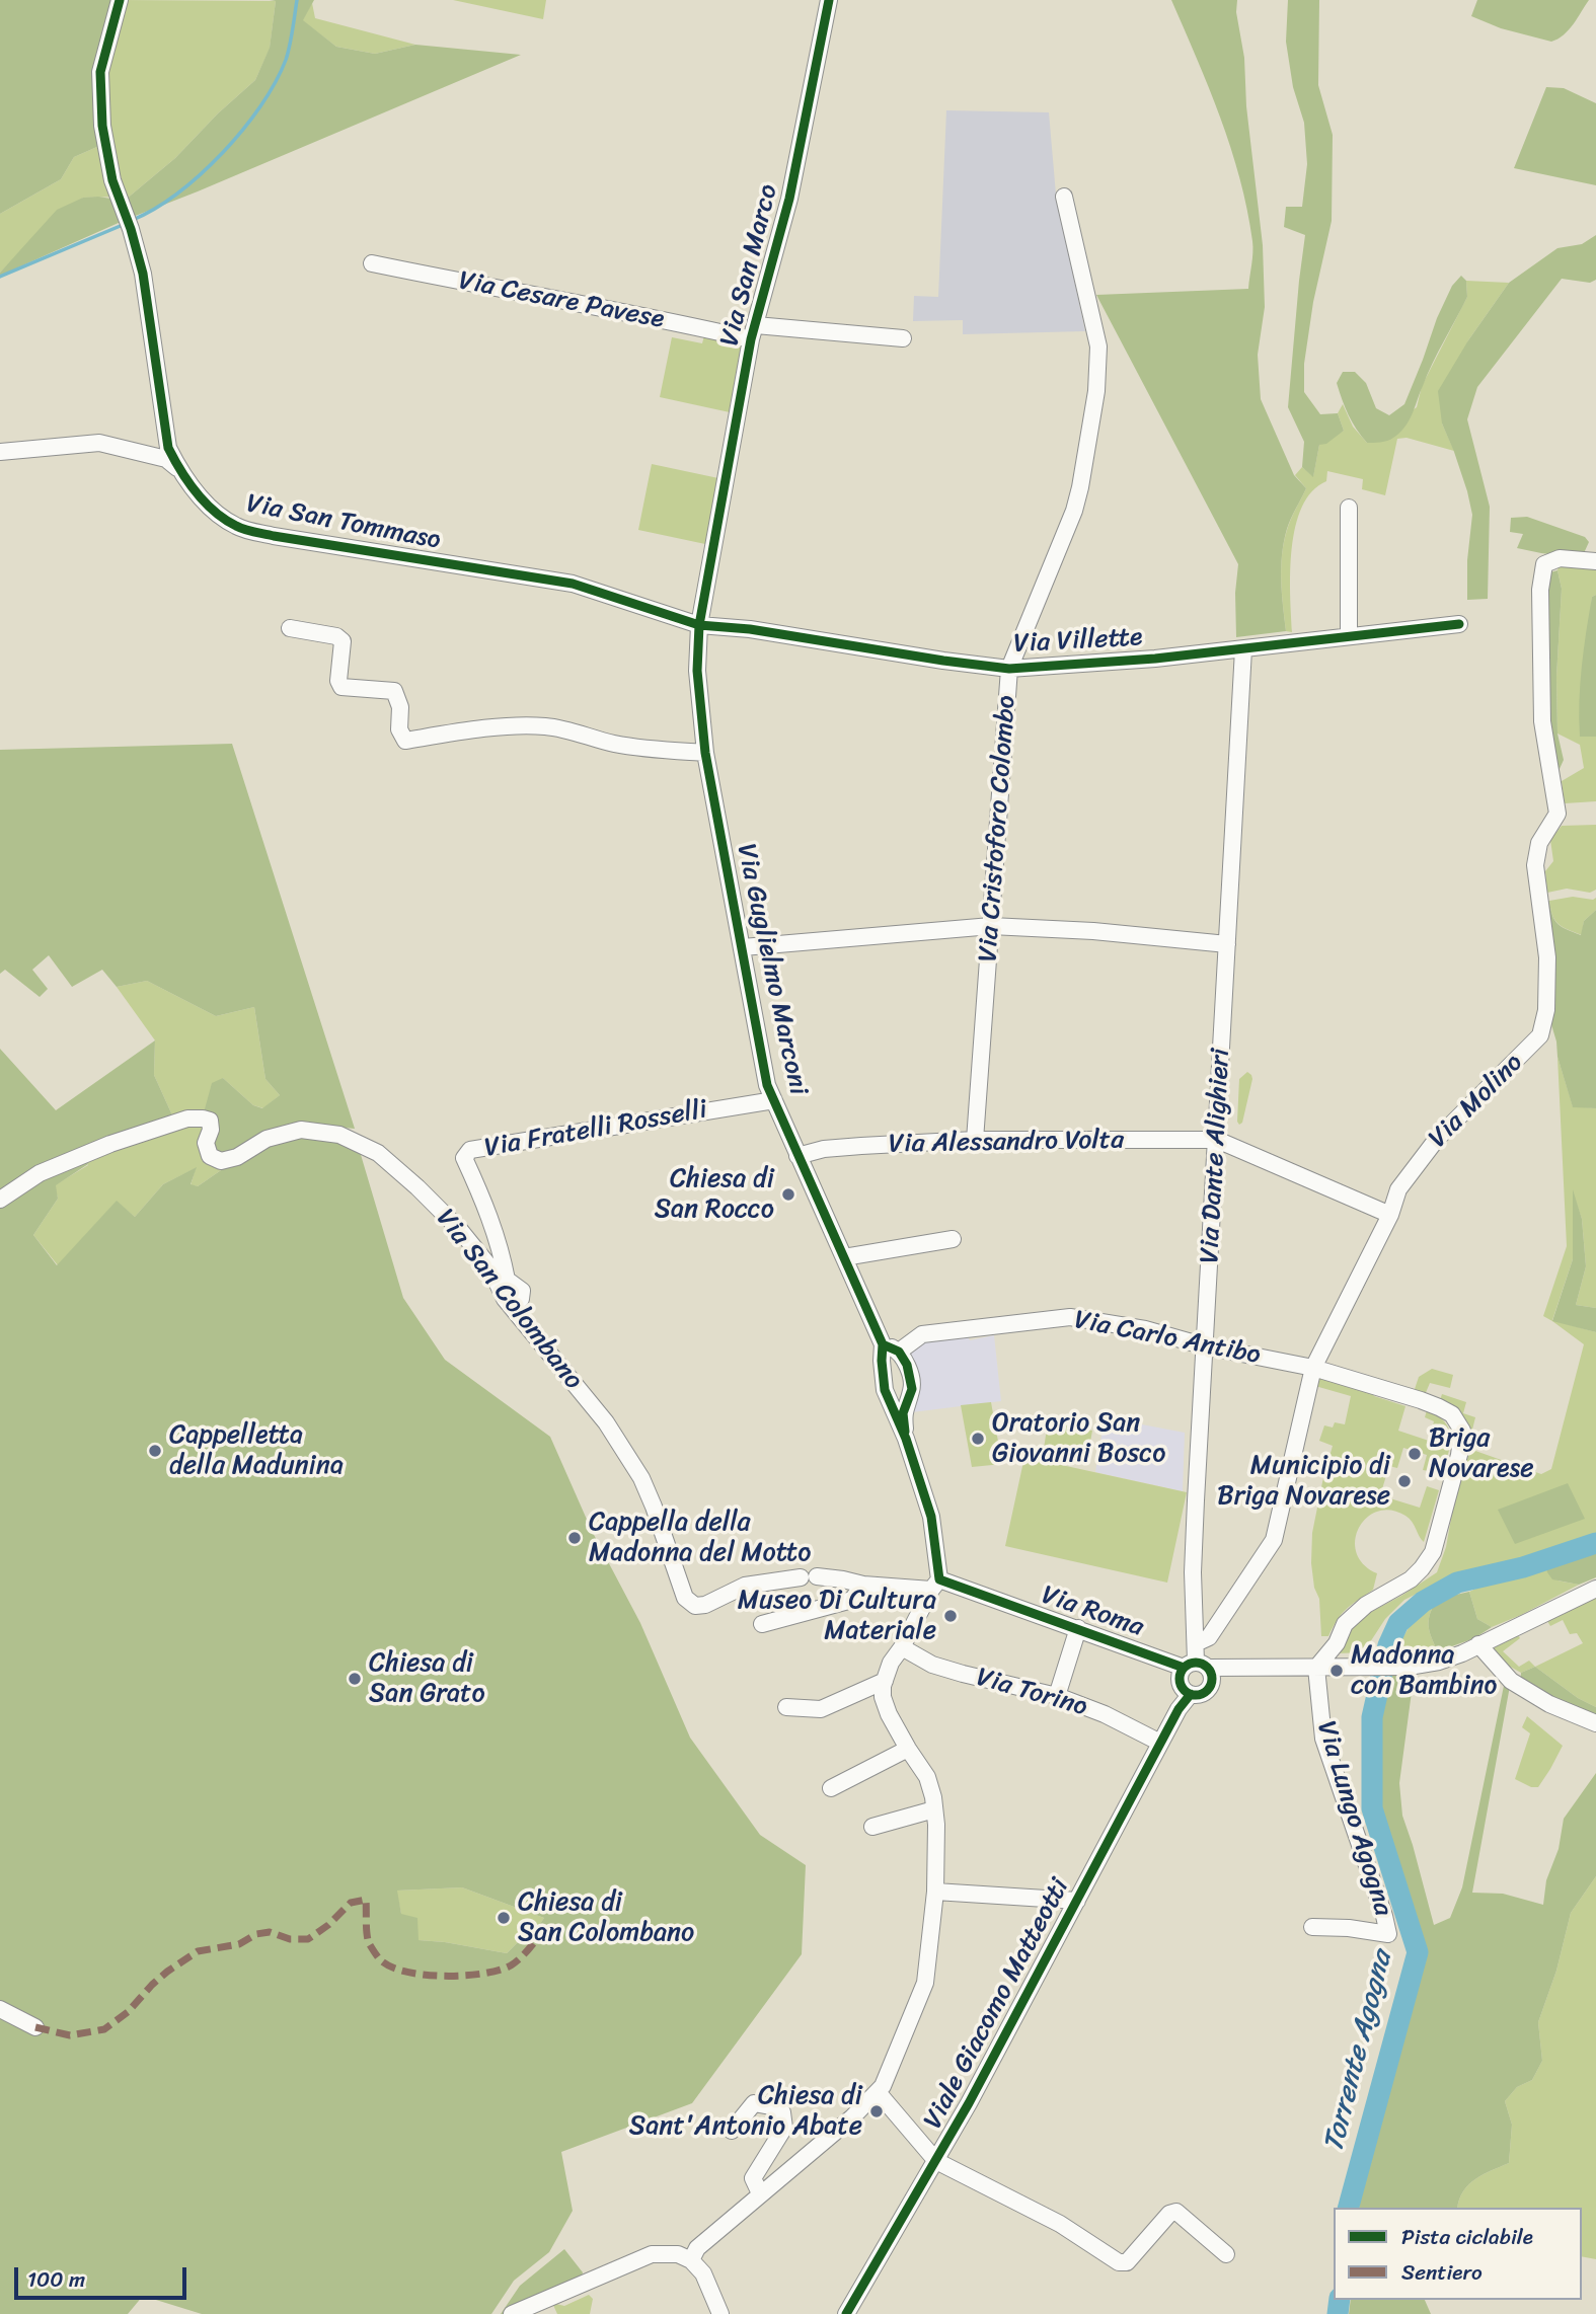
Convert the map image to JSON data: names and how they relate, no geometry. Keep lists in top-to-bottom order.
{
  "streets": {
    "street": [
      "Via San Marco",
      "Via Cesare Pavese",
      "Via San Tommaso",
      "Via Villette",
      "Via Cristoforo Colombo",
      "Via Guglielmo Marconi",
      "Via Molino",
      "Via Fratelli Rosselli",
      "Via Alessandro Volta",
      "Via Dante Alighieri",
      "Via San Colombano",
      "Via Carlo Antibo",
      "Via Roma",
      "Via Torino",
      "Via Lungo Agogna",
      "Viale Giacomo Matteotti"
    ]
  },
  "crossings": [
    ["Via San Marco", "Via Cesare Pavese"],
    ["Via San Marco", "Via San Tommaso"],
    ["Via San Marco", "Via Villette"],
    ["Via San Marco", "Via Guglielmo Marconi"],
    ["Via San Tommaso", "Via Villette"],
    ["Via San Tommaso", "Via Guglielmo Marconi"],
    ["Via Villette", "Via Cristoforo Colombo"],
    ["Via Villette", "Via Guglielmo Marconi"],
    ["Via Villette", "Via Dante Alighieri"],
    ["Via Cristoforo Colombo", "Via Alessandro Volta"],
    ["Via Guglielmo Marconi", "Via Fratelli Rosselli"],
    ["Via Guglielmo Marconi", "Via Alessandro Volta"],
    ["Via Guglielmo Marconi", "Via San Colombano"],
    ["Via Guglielmo Marconi", "Via Carlo Antibo"],
    ["Via Guglielmo Marconi", "Via Roma"],
    ["Via Molino", "Via Dante Alighieri"],
    ["Via Molino", "Via Carlo Antibo"],
    ["Via Fratelli Rosselli", "Via San Colombano"],
    ["Via Alessandro Volta", "Via Dante Alighieri"],
    ["Via Dante Alighieri", "Via Carlo Antibo"],
    ["Via Dante Alighieri", "Via Roma"],
    ["Via Dante Alighieri", "Viale Giacomo Matteotti"],
    ["Via San Colombano", "Via Roma"],
    ["Via Carlo Antibo", "Via Roma"],
    ["Via Carlo Antibo", "Via Lungo Agogna"],
    ["Via Roma", "Via Lungo Agogna"],
    ["Via Torino", "Viale Giacomo Matteotti"]
  ],
  "water": ["Torrente Agogna"],
  "places": [
    "Chiesa di San Rocco",
    "Oratorio San Giovanni Bosco",
    "Cappelletta della Madunina",
    "Briga Novarese",
    "Municipio di Briga Novarese",
    "Cappella della Madonna del Motto",
    "Museo Di Cultura Materiale",
    "Madonna con Bambino",
    "Chiesa di San Grato",
    "Chiesa di San Colombano",
    "Chiesa di Sant'Antonio Abate"
  ],
  "legend": ["Pista ciclabile", "Sentiero"],
  "scale_bar": "100 m"
}
